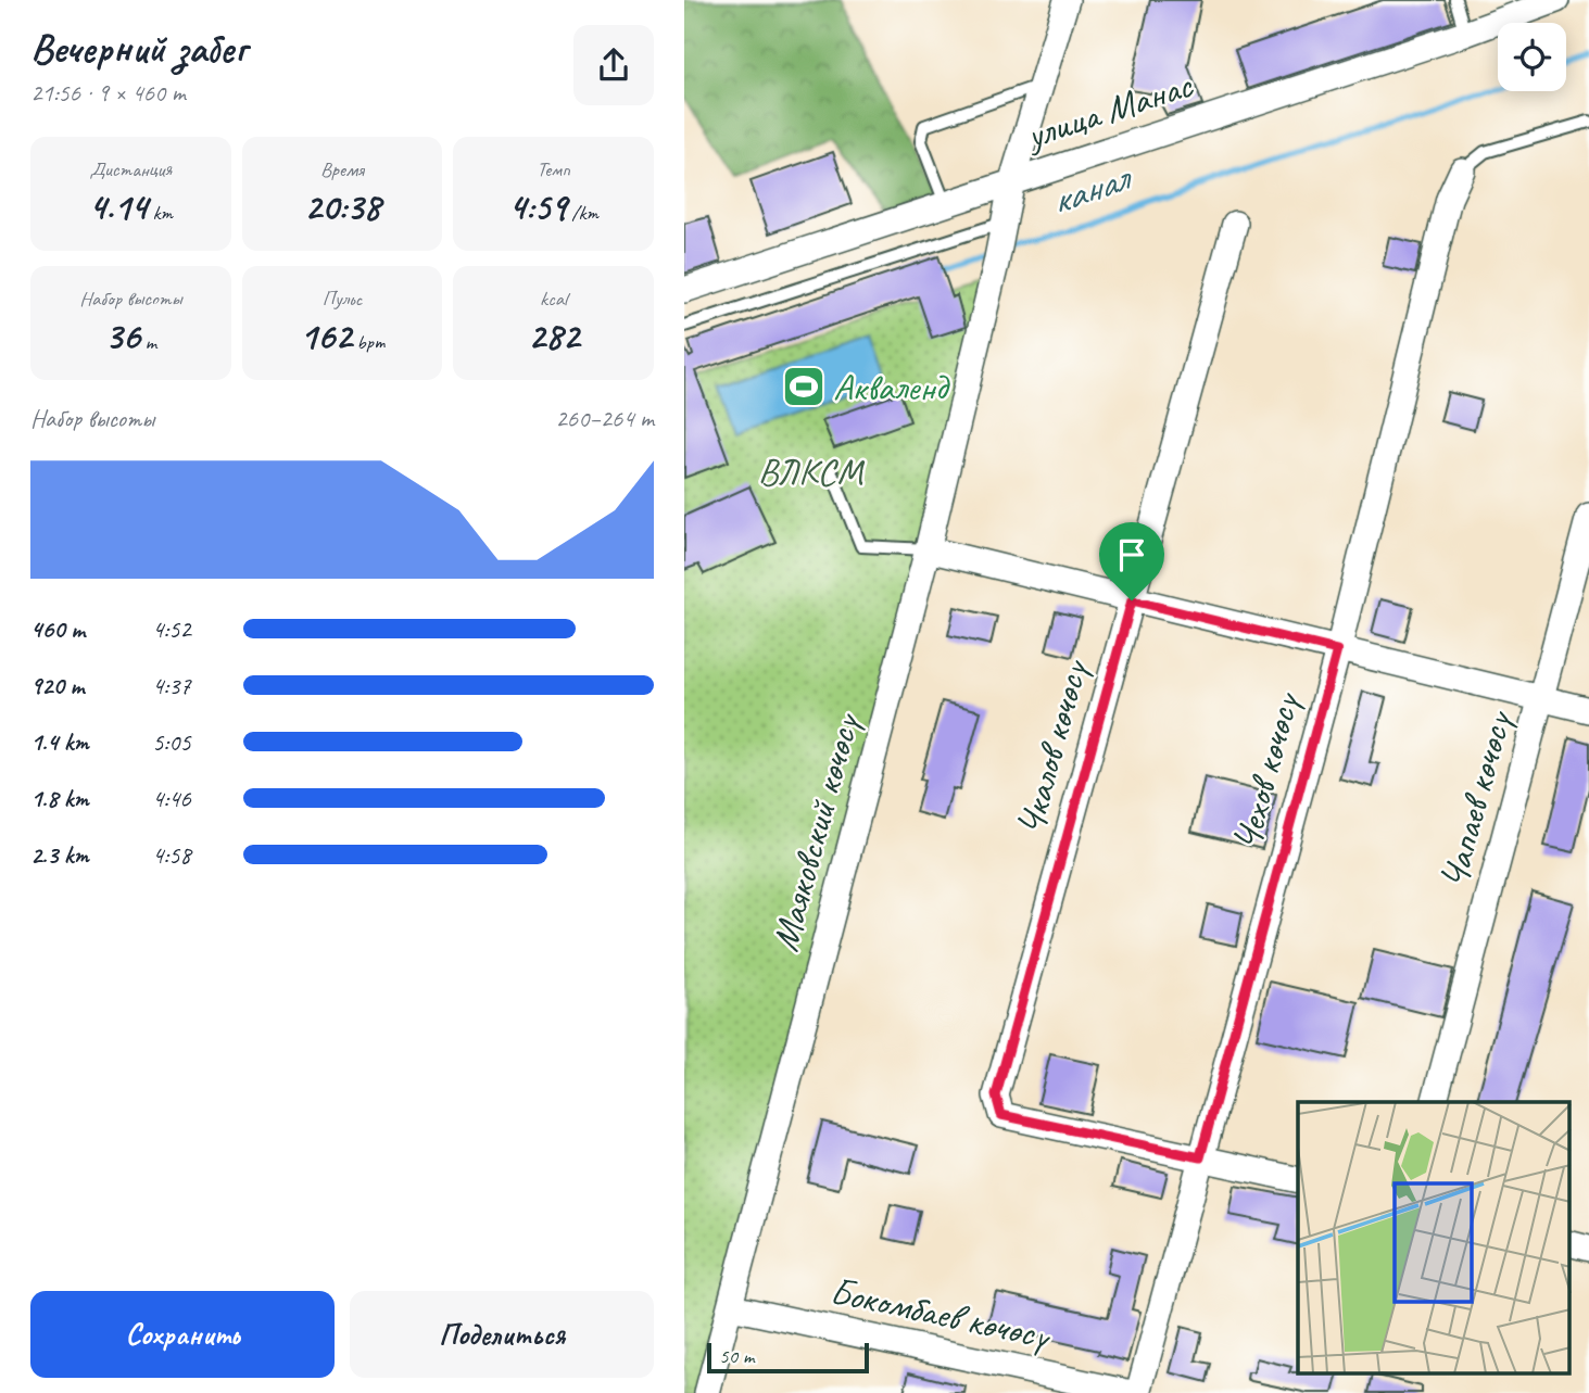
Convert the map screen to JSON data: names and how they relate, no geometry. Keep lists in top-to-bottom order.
{
  "streets": {
    "street": [
      "улица Манас",
      "Чкалов көчөсү",
      "Чехов көчөсү",
      "Чапаев көчөсү",
      "Маяковский көчөсү",
      "Бокомбаев көчөсү"
    ]
  },
  "crossings": [
    ["улица Манас", "Маяковский көчөсү"],
    ["Чкалов көчөсү", "Чехов көчөсү"],
    ["Маяковский көчөсү", "Бокомбаев көчөсү"]
  ],
  "water": ["канал"],
  "parks": ["ВЛКСМ"],
  "places": {
    "sports": ["Акваленд"]
  },
  "scale_bar": "50 m",
  "page": {
    "heading": ["Вечерний забег", "21:56 · 9 × 460 m"],
    "stats": [
      ["Дистанция", "4.14 km"],
      ["Время", "20:38"],
      ["Темп", "4:59 /km"],
      ["Набор высоты", "36 m"],
      ["Пульс", "162 bpm"],
      ["kcal", "282"]
    ],
    "chart": ["Набор высоты", "260–264 m"],
    "list": [
      {
        "name": "460 m",
        "note": "4:52"
      },
      {
        "name": "920 m",
        "note": "4:37"
      },
      {
        "name": "1.4 km",
        "note": "5:05"
      },
      {
        "name": "1.8 km",
        "note": "4:46"
      },
      {
        "name": "2.3 km",
        "note": "4:58"
      }
    ],
    "buttons": ["Сохранить", "Поделиться"],
    "scale": "50 m"
  }
}
